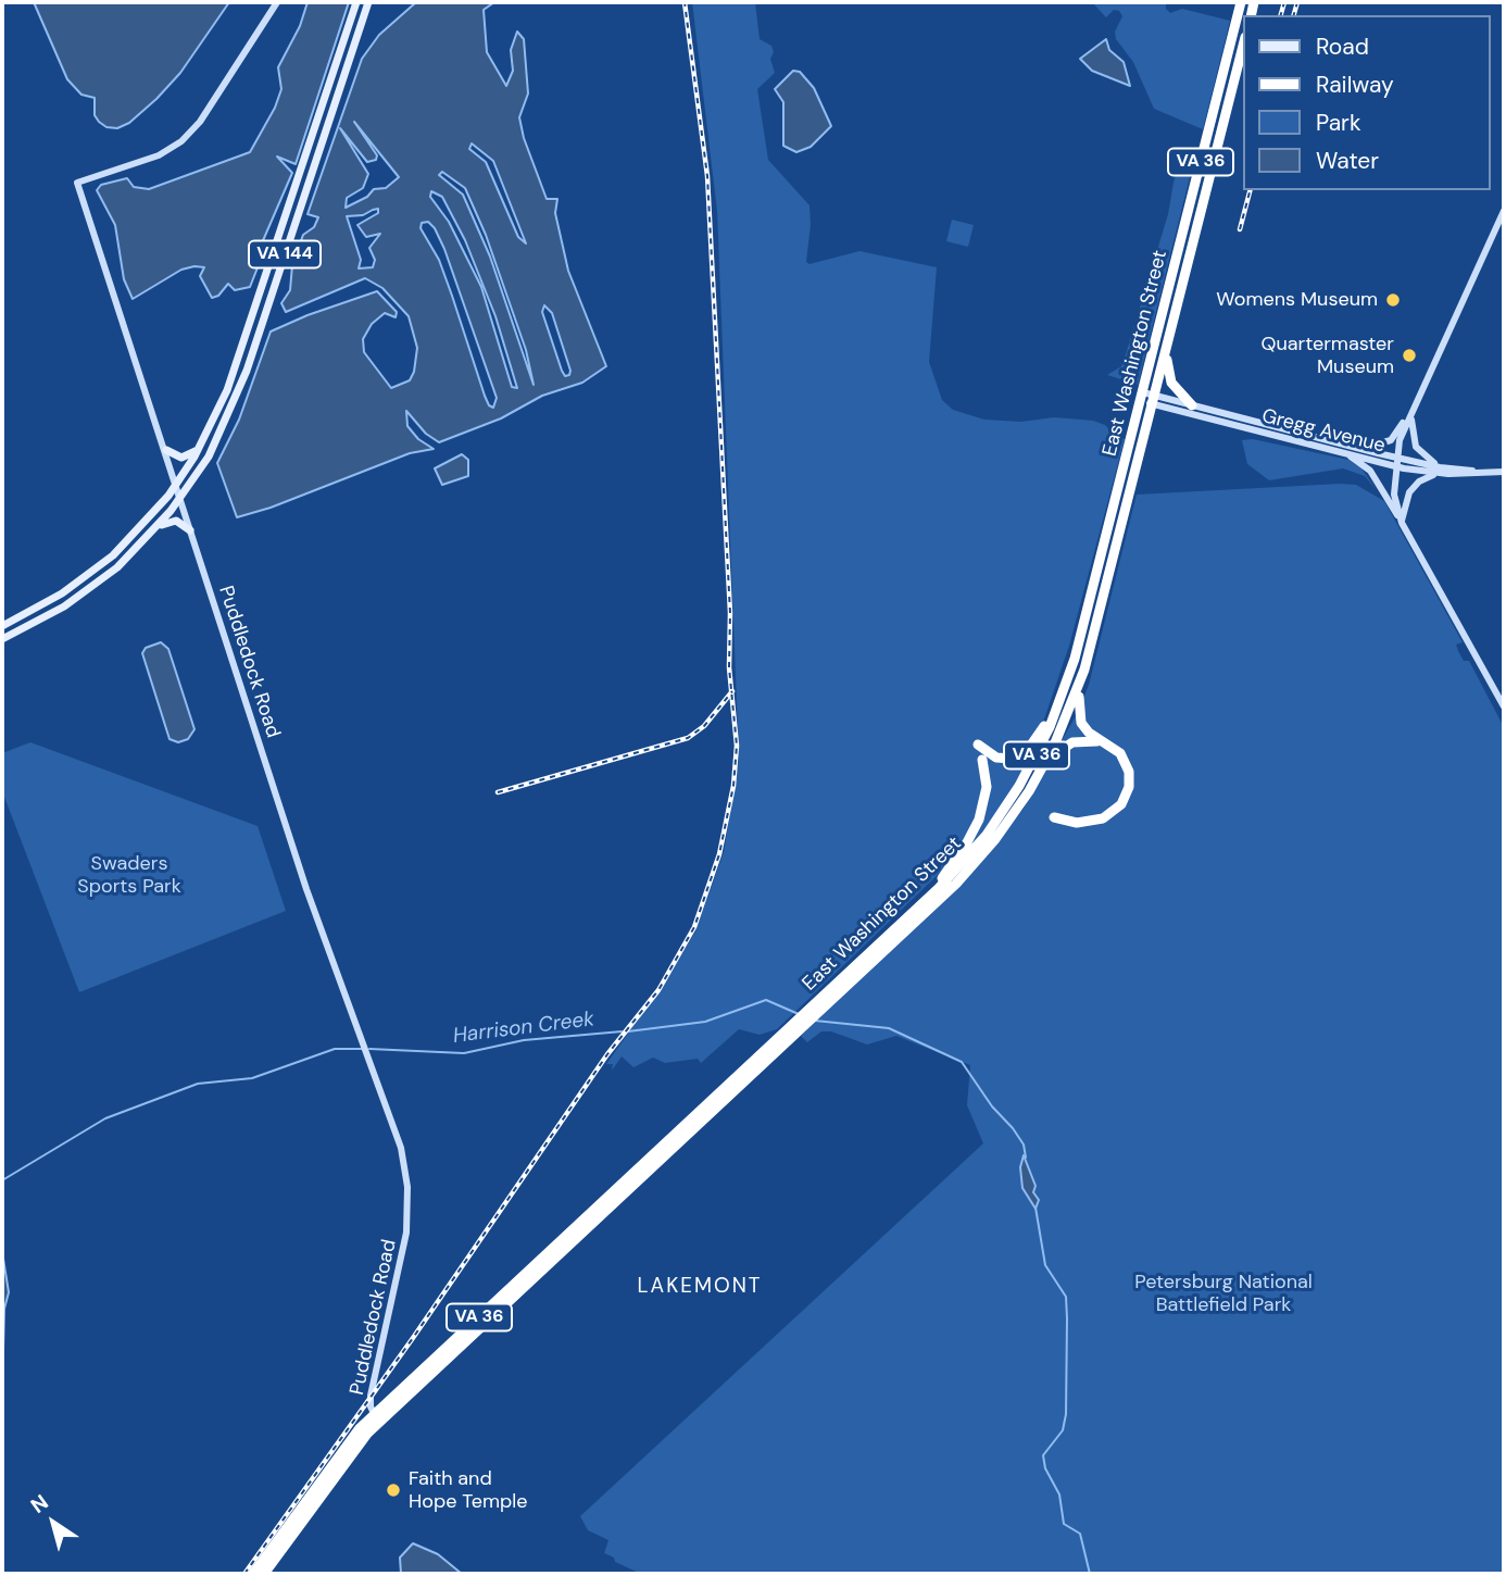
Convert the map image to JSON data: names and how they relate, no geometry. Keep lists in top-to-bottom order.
{
  "streets": {
    "highway": ["VA 36", "East Washington Street"],
    "main road": ["VA 144"],
    "street": ["Gregg Avenue", "Puddledock Road"]
  },
  "crossings": [
    ["VA 144", "Puddledock Road"],
    ["East Washington Street", "Gregg Avenue"],
    ["East Washington Street", "Puddledock Road"]
  ],
  "districts": ["LAKEMONT"],
  "water": ["Harrison Creek"],
  "parks": ["Swaders Sports Park", "Petersburg National Battlefield Park"],
  "places": ["Womens Museum", "Quartermaster Museum", "Faith and Hope Temple"],
  "legend": [
    "Road",
    "Railway",
    "Park",
    "Water"
  ],
  "north": "top left"
}
